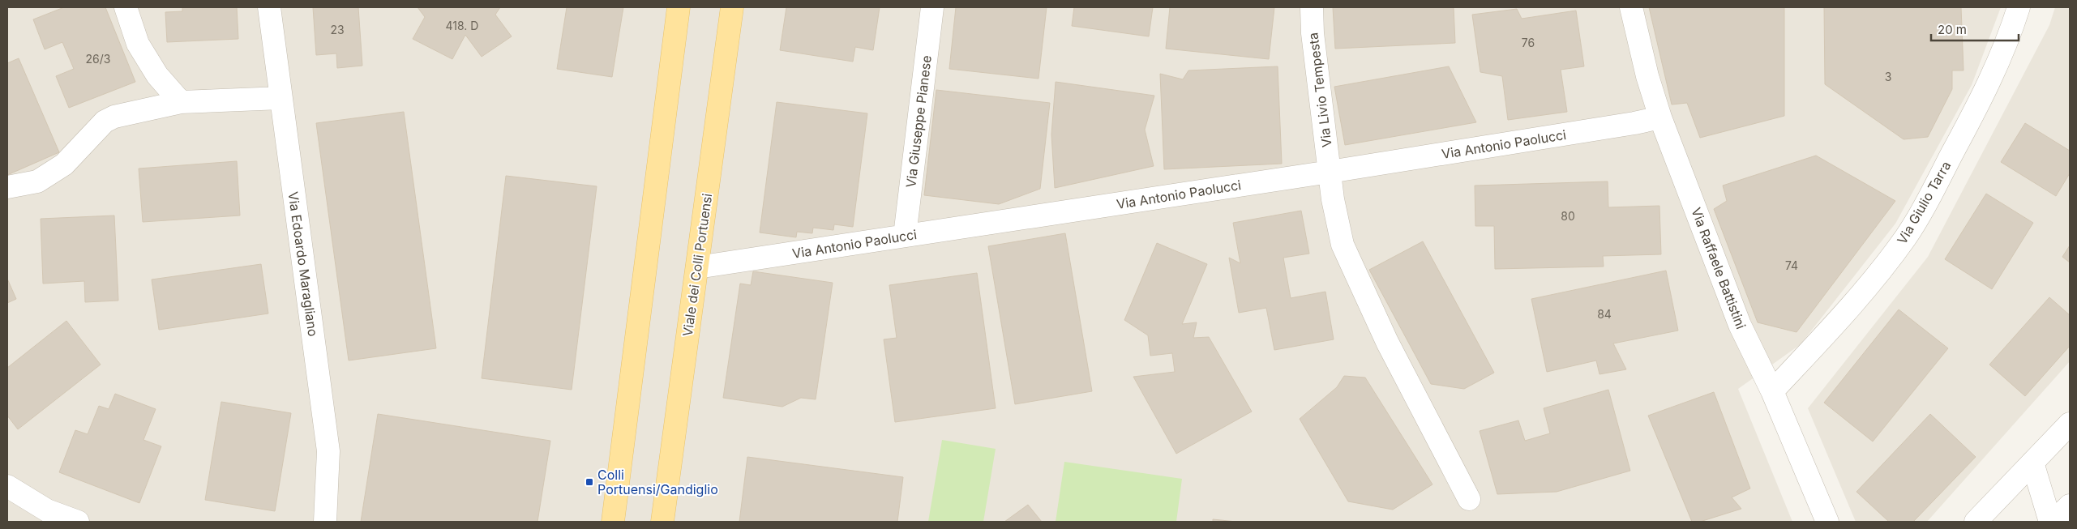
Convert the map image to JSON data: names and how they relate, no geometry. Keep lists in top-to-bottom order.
{
  "streets": {
    "main road": ["Viale dei Colli Portuensi"],
    "street": [
      "Via Livio Tempesta",
      "Via Giuseppe Pianese",
      "Via Antonio Paolucci",
      "Via Giulio Tarra",
      "Via Edoardo Maragliano",
      "Via Raffaele Battistini"
    ]
  },
  "crossings": [
    ["Via Livio Tempesta", "Via Antonio Paolucci"],
    ["Via Giuseppe Pianese", "Via Antonio Paolucci"],
    ["Via Antonio Paolucci", "Viale dei Colli Portuensi"],
    ["Via Antonio Paolucci", "Via Raffaele Battistini"],
    ["Via Giulio Tarra", "Via Raffaele Battistini"]
  ],
  "places": {
    "transit": ["Colli Portuensi/Gandiglio"]
  },
  "house_numbers": [
    "418. D",
    "23",
    "76",
    "26/3",
    "3",
    "80",
    "74",
    "84"
  ],
  "scale_bar": "20 m"
}
